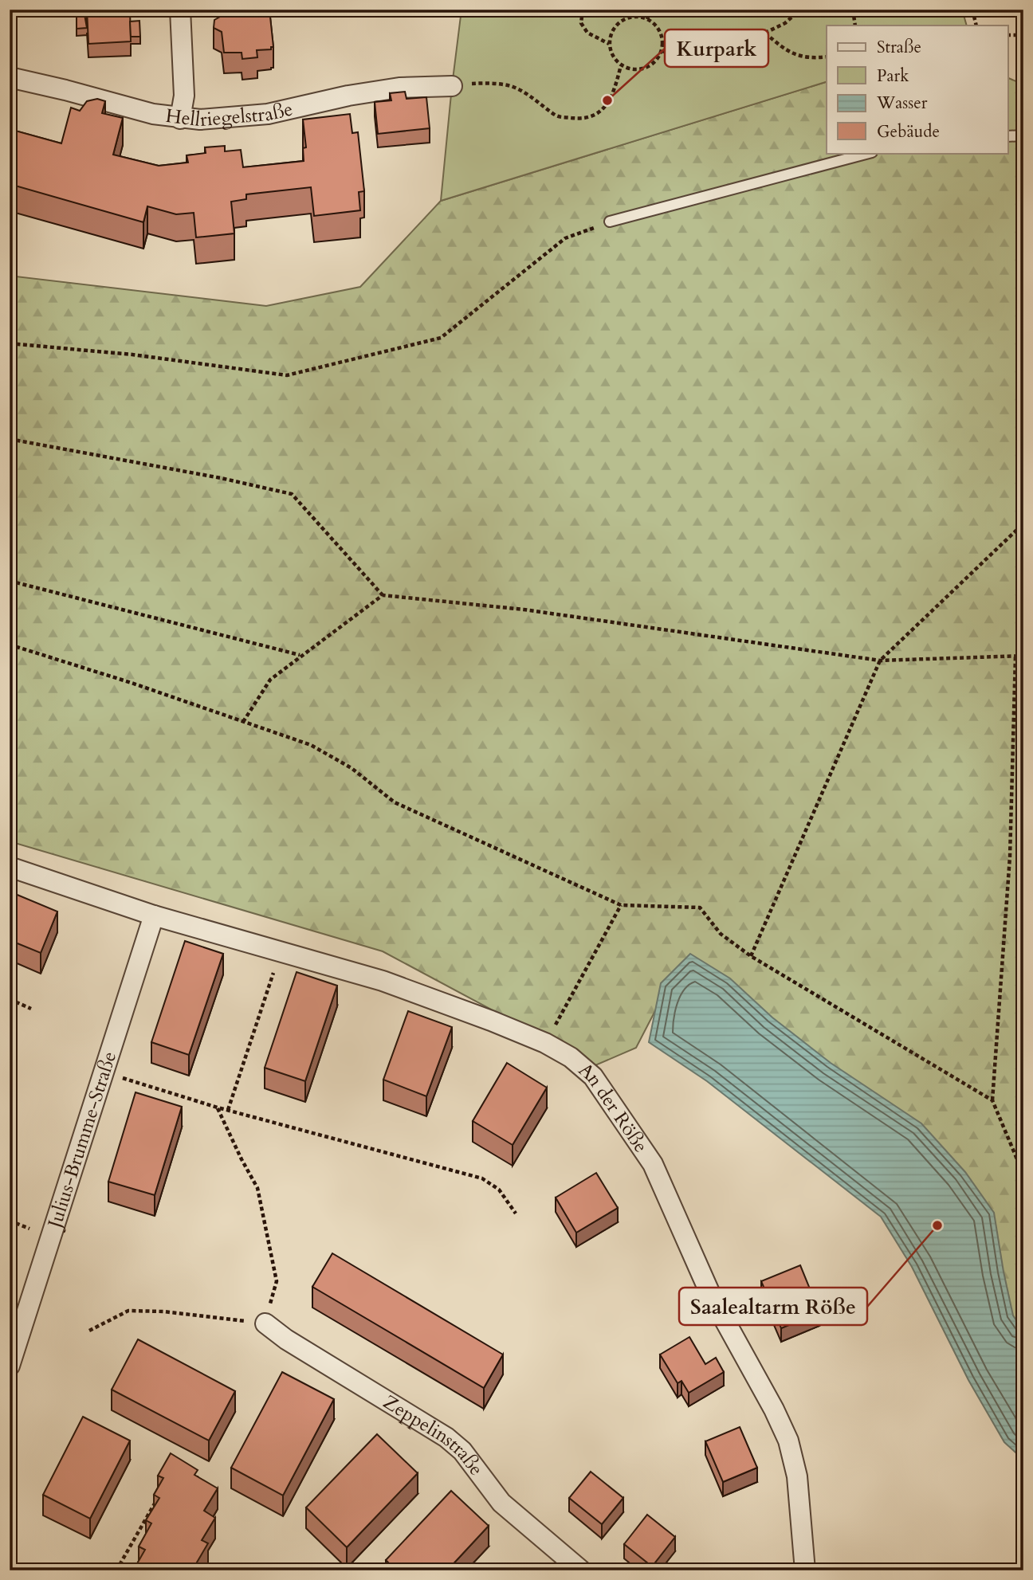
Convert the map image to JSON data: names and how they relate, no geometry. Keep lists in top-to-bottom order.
{
  "streets": {
    "street": [
      "Hellriegelstraße",
      "An der Röße",
      "Julius-Brumme-Straße",
      "Zeppelinstraße"
    ]
  },
  "crossings": [
    ["An der Röße", "Julius-Brumme-Straße"]
  ],
  "places": ["Kurpark", "Saalealtarm Röße"],
  "legend": [
    "Straße",
    "Park",
    "Wasser",
    "Gebäude"
  ]
}
